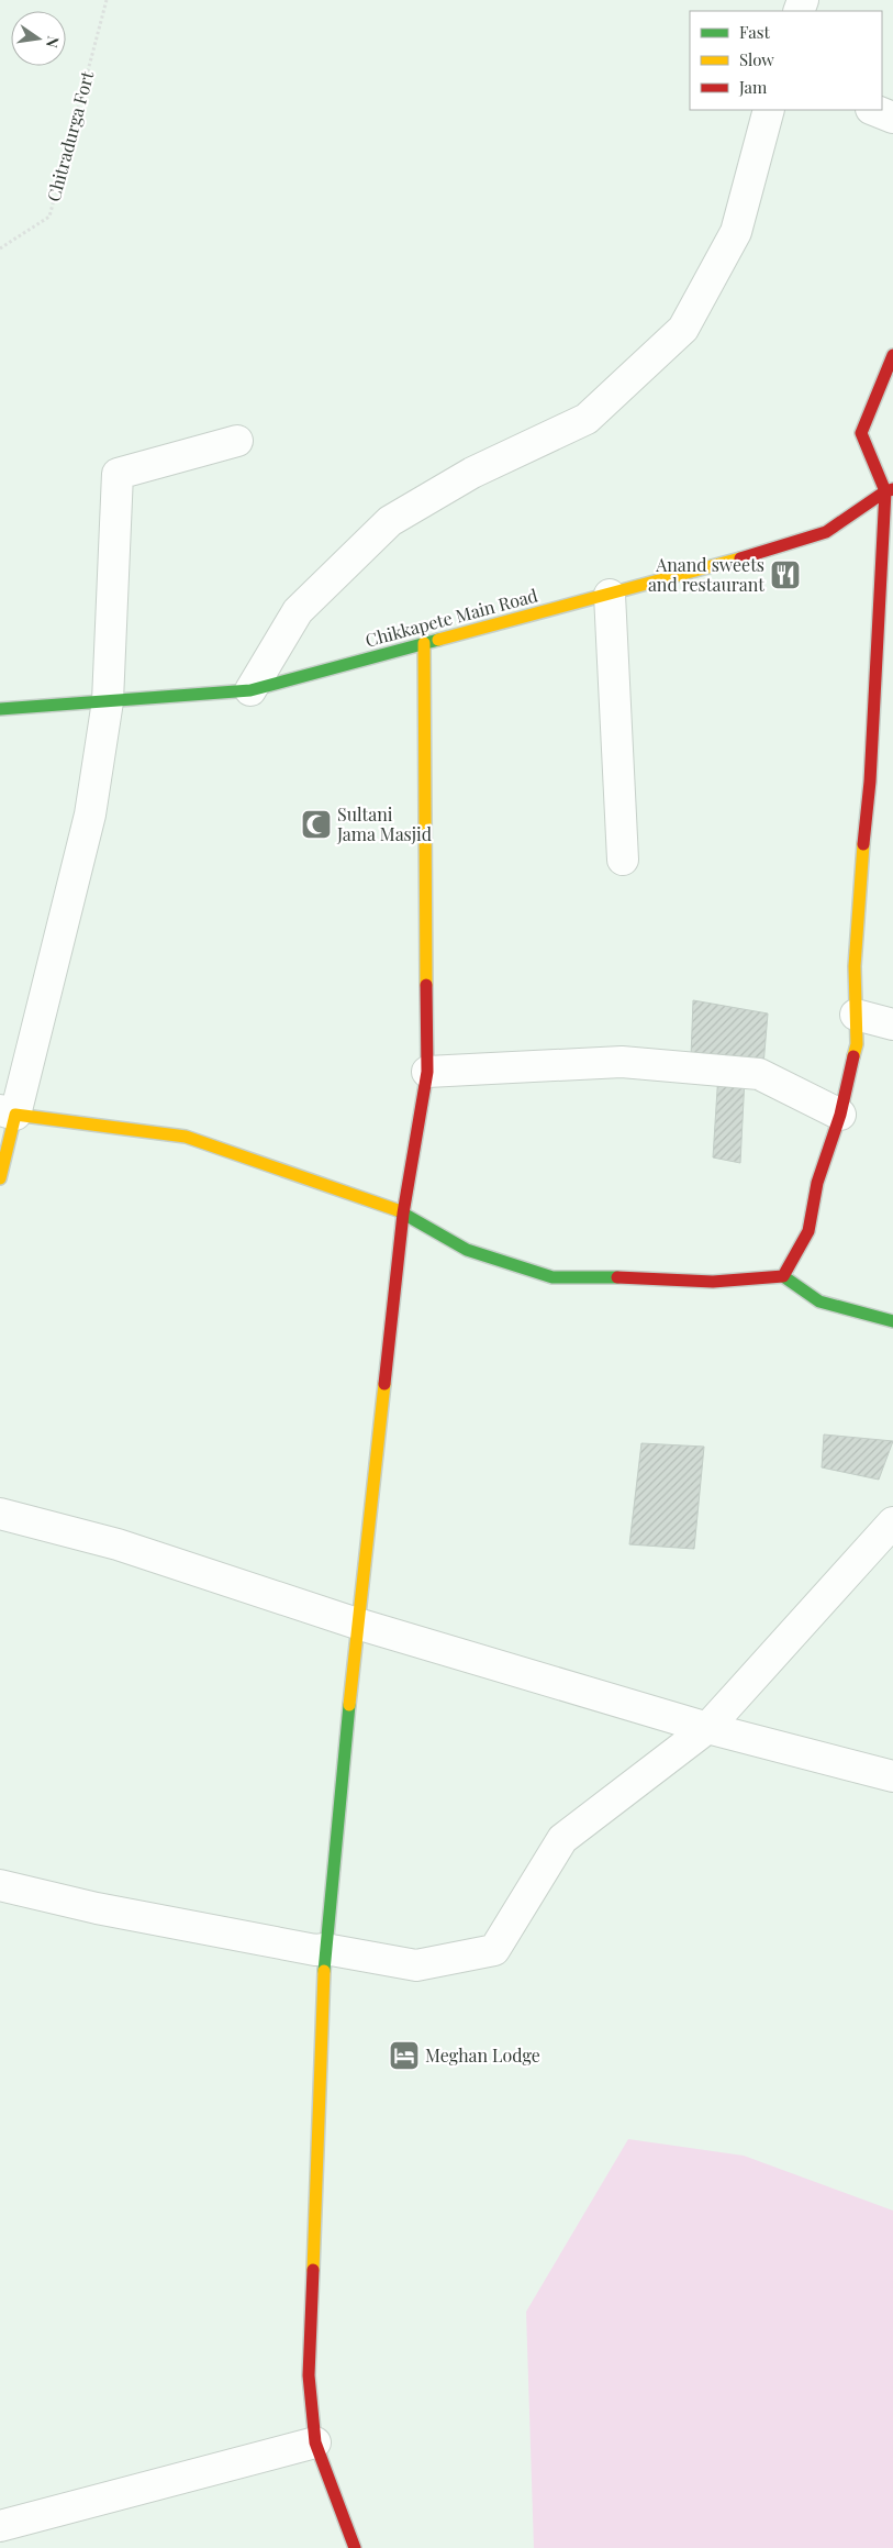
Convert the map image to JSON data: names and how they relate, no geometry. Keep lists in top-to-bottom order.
{
  "streets": {
    "street": ["Chikkapete Main Road"],
    "path": ["Chitradurga Fort"]
  },
  "places": {
    "restaurant": ["Anand sweets and restaurant"],
    "mosque": ["Sultani Jama Masjid"],
    "hotel": ["Meghan Lodge"]
  },
  "legend": ["Fast", "Slow", "Jam"],
  "north": "right"
}
